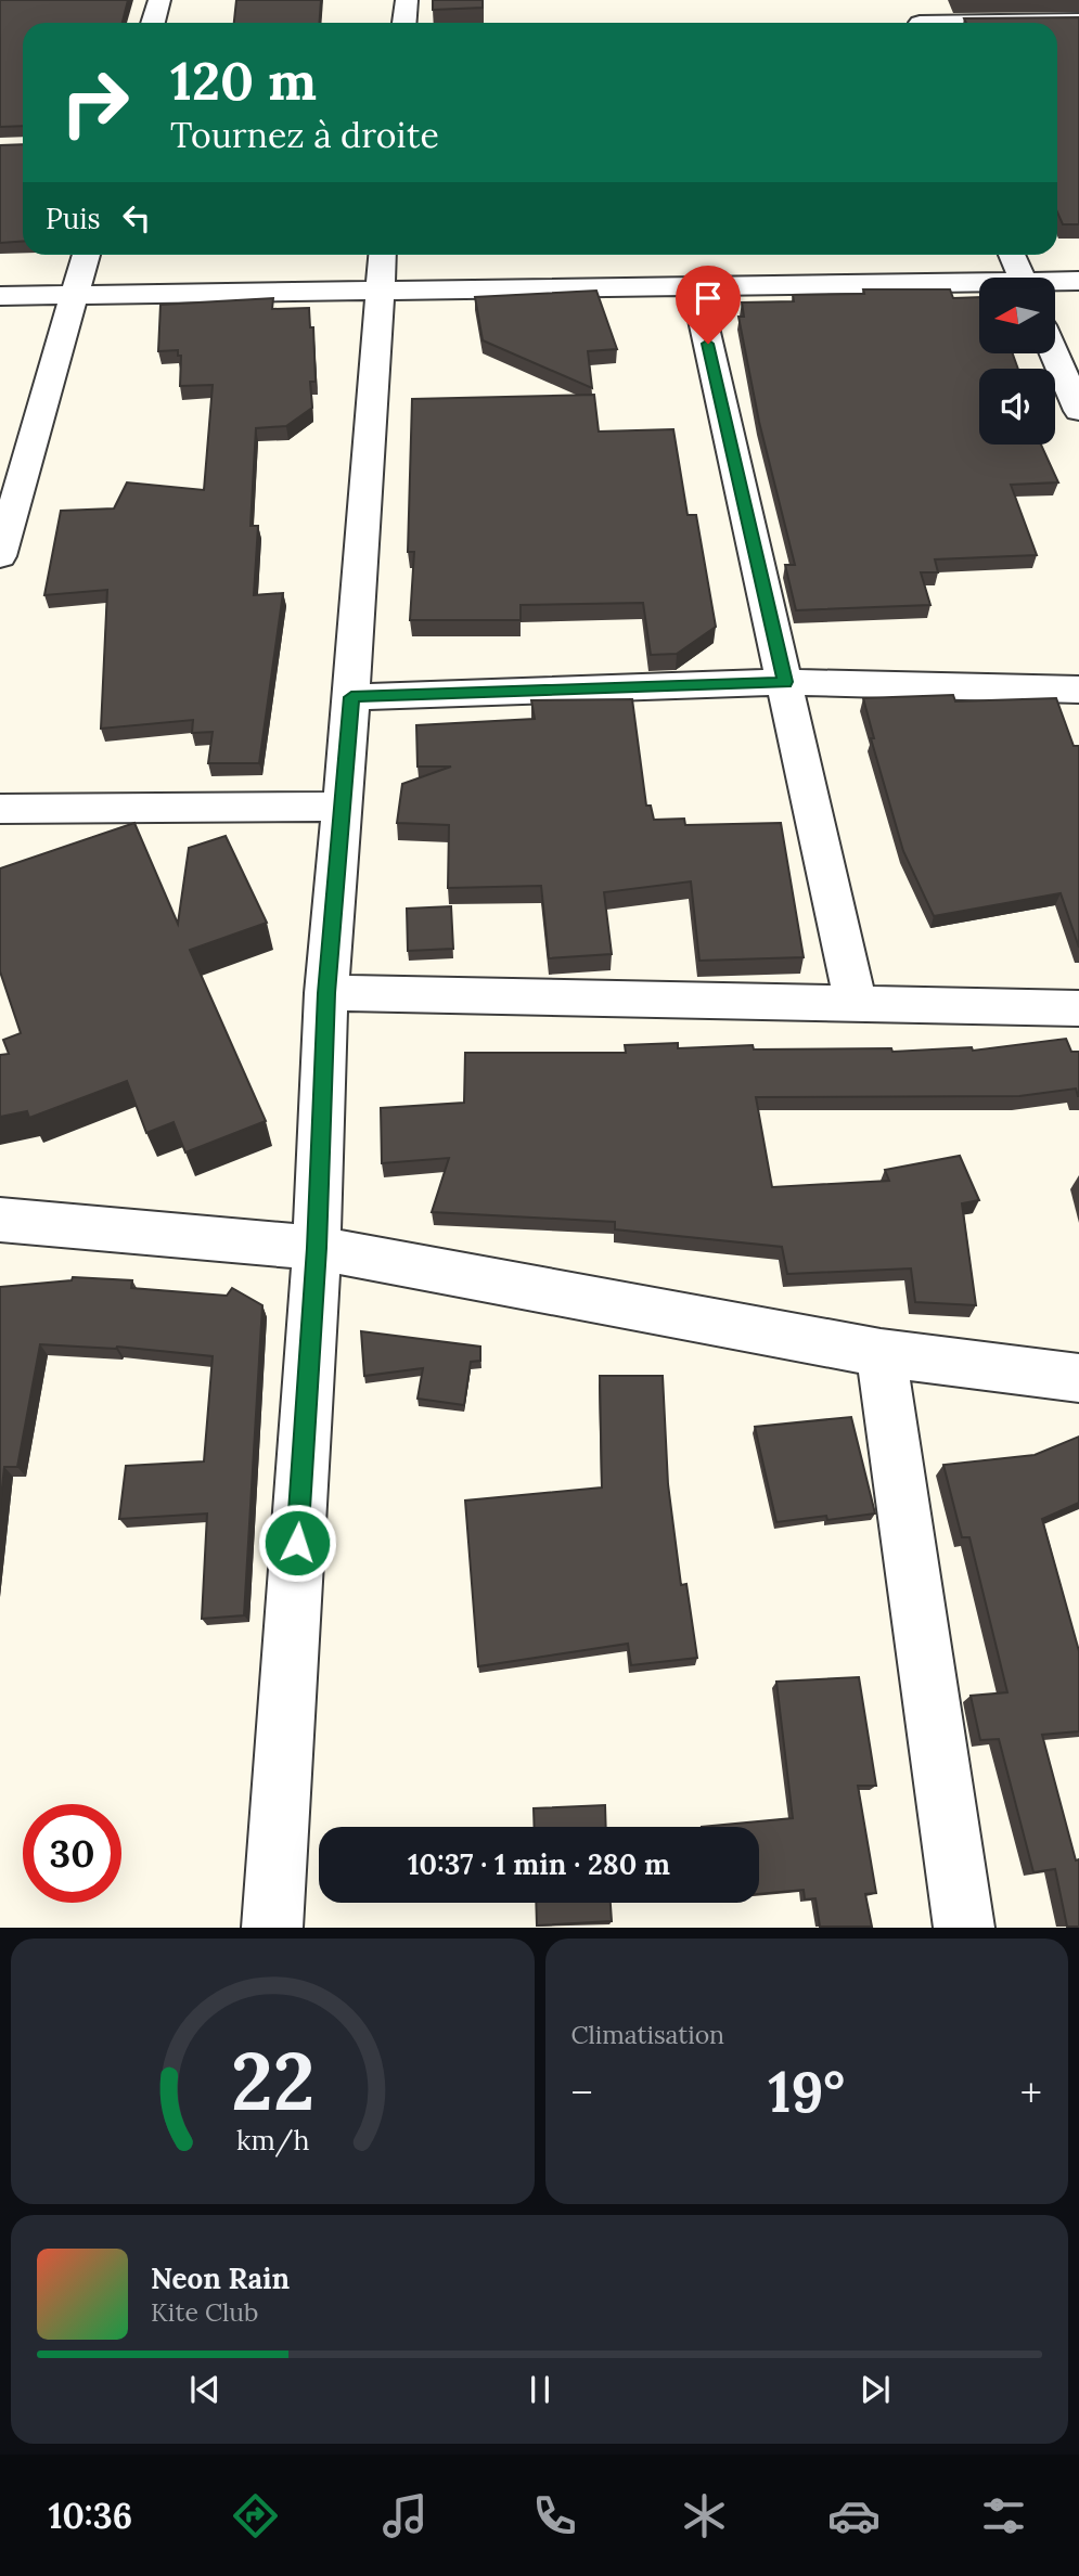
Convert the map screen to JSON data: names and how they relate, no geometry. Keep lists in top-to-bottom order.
{
  "north": "left",
  "page": {
    "turn": ["120 m", "Tournez à droite"],
    "then": "Puis",
    "limit": "30",
    "trip": "10:37 · 1 min · 280 m",
    "tile": "Climatisation",
    "heat": ["−", "19°", "+"],
    "song": ["Neon Rain", "Kite Club"],
    "tabs": "10:36",
    "gauge": ["22", "km/h"]
  }
}
